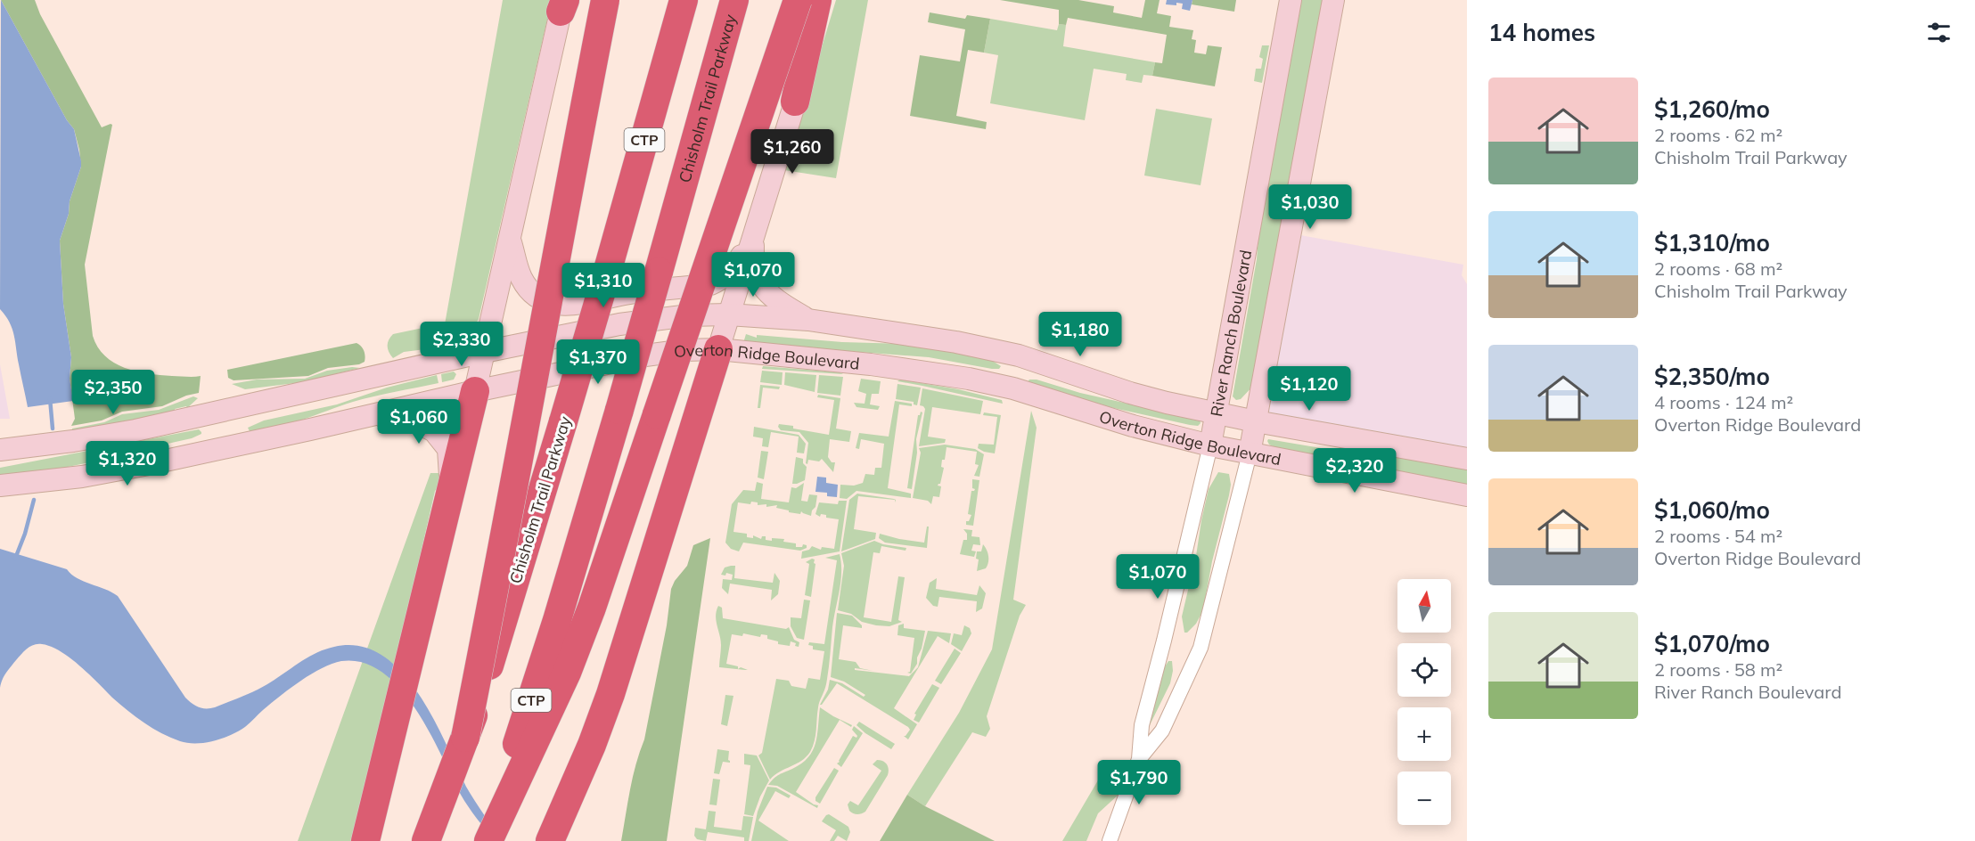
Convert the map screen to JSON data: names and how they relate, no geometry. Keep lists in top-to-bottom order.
{
  "streets": {
    "highway": ["Chisholm Trail Parkway", "CTP"],
    "street": ["River Ranch Boulevard", "Overton Ridge Boulevard"]
  },
  "crossings": [
    ["River Ranch Boulevard", "Overton Ridge Boulevard"]
  ],
  "north": "top",
  "page": {
    "heading": "14 homes",
    "list": [
      {
        "name": "$1,260/mo",
        "note": "2 rooms · 62 m² · Chisholm Trail Parkway"
      },
      {
        "name": "$1,310/mo",
        "note": "2 rooms · 68 m² · Chisholm Trail Parkway"
      },
      {
        "name": "$2,350/mo",
        "note": "4 rooms · 124 m² · Overton Ridge Boulevard"
      },
      {
        "name": "$1,060/mo",
        "note": "2 rooms · 54 m² · Overton Ridge Boulevard"
      },
      {
        "name": "$1,070/mo",
        "note": "2 rooms · 58 m² · River Ranch Boulevard"
      }
    ],
    "price": [
      "$1,260",
      "$1,030",
      "$1,070",
      "$1,310",
      "$1,180",
      "$2,330",
      "$1,370",
      "$1,120",
      "$2,350",
      "$1,060",
      "$1,320",
      "$2,320",
      "$1,070",
      "$1,790"
    ],
    "map_buttons": ["+", "−"]
  }
}
